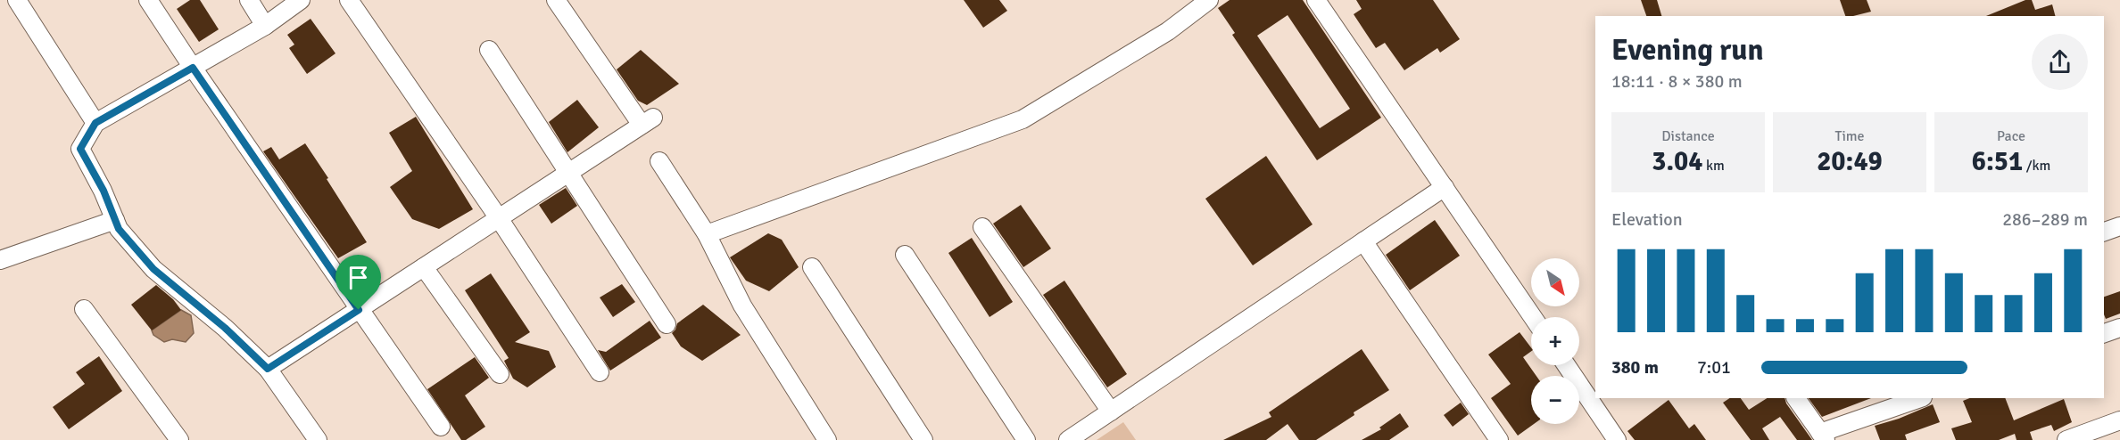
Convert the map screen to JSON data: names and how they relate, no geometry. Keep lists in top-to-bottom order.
{
  "north": "bottom right",
  "page": {
    "heading": ["Evening run", "18:11 · 8 × 380 m"],
    "stats": [
      ["Distance", "3.04 km"],
      ["Time", "20:49"],
      ["Pace", "6:51 /km"]
    ],
    "chart": ["Elevation", "286–289 m"],
    "map_buttons": ["+", "−"],
    "list": [
      {
        "name": "380 m",
        "note": "7:01"
      }
    ]
  }
}
